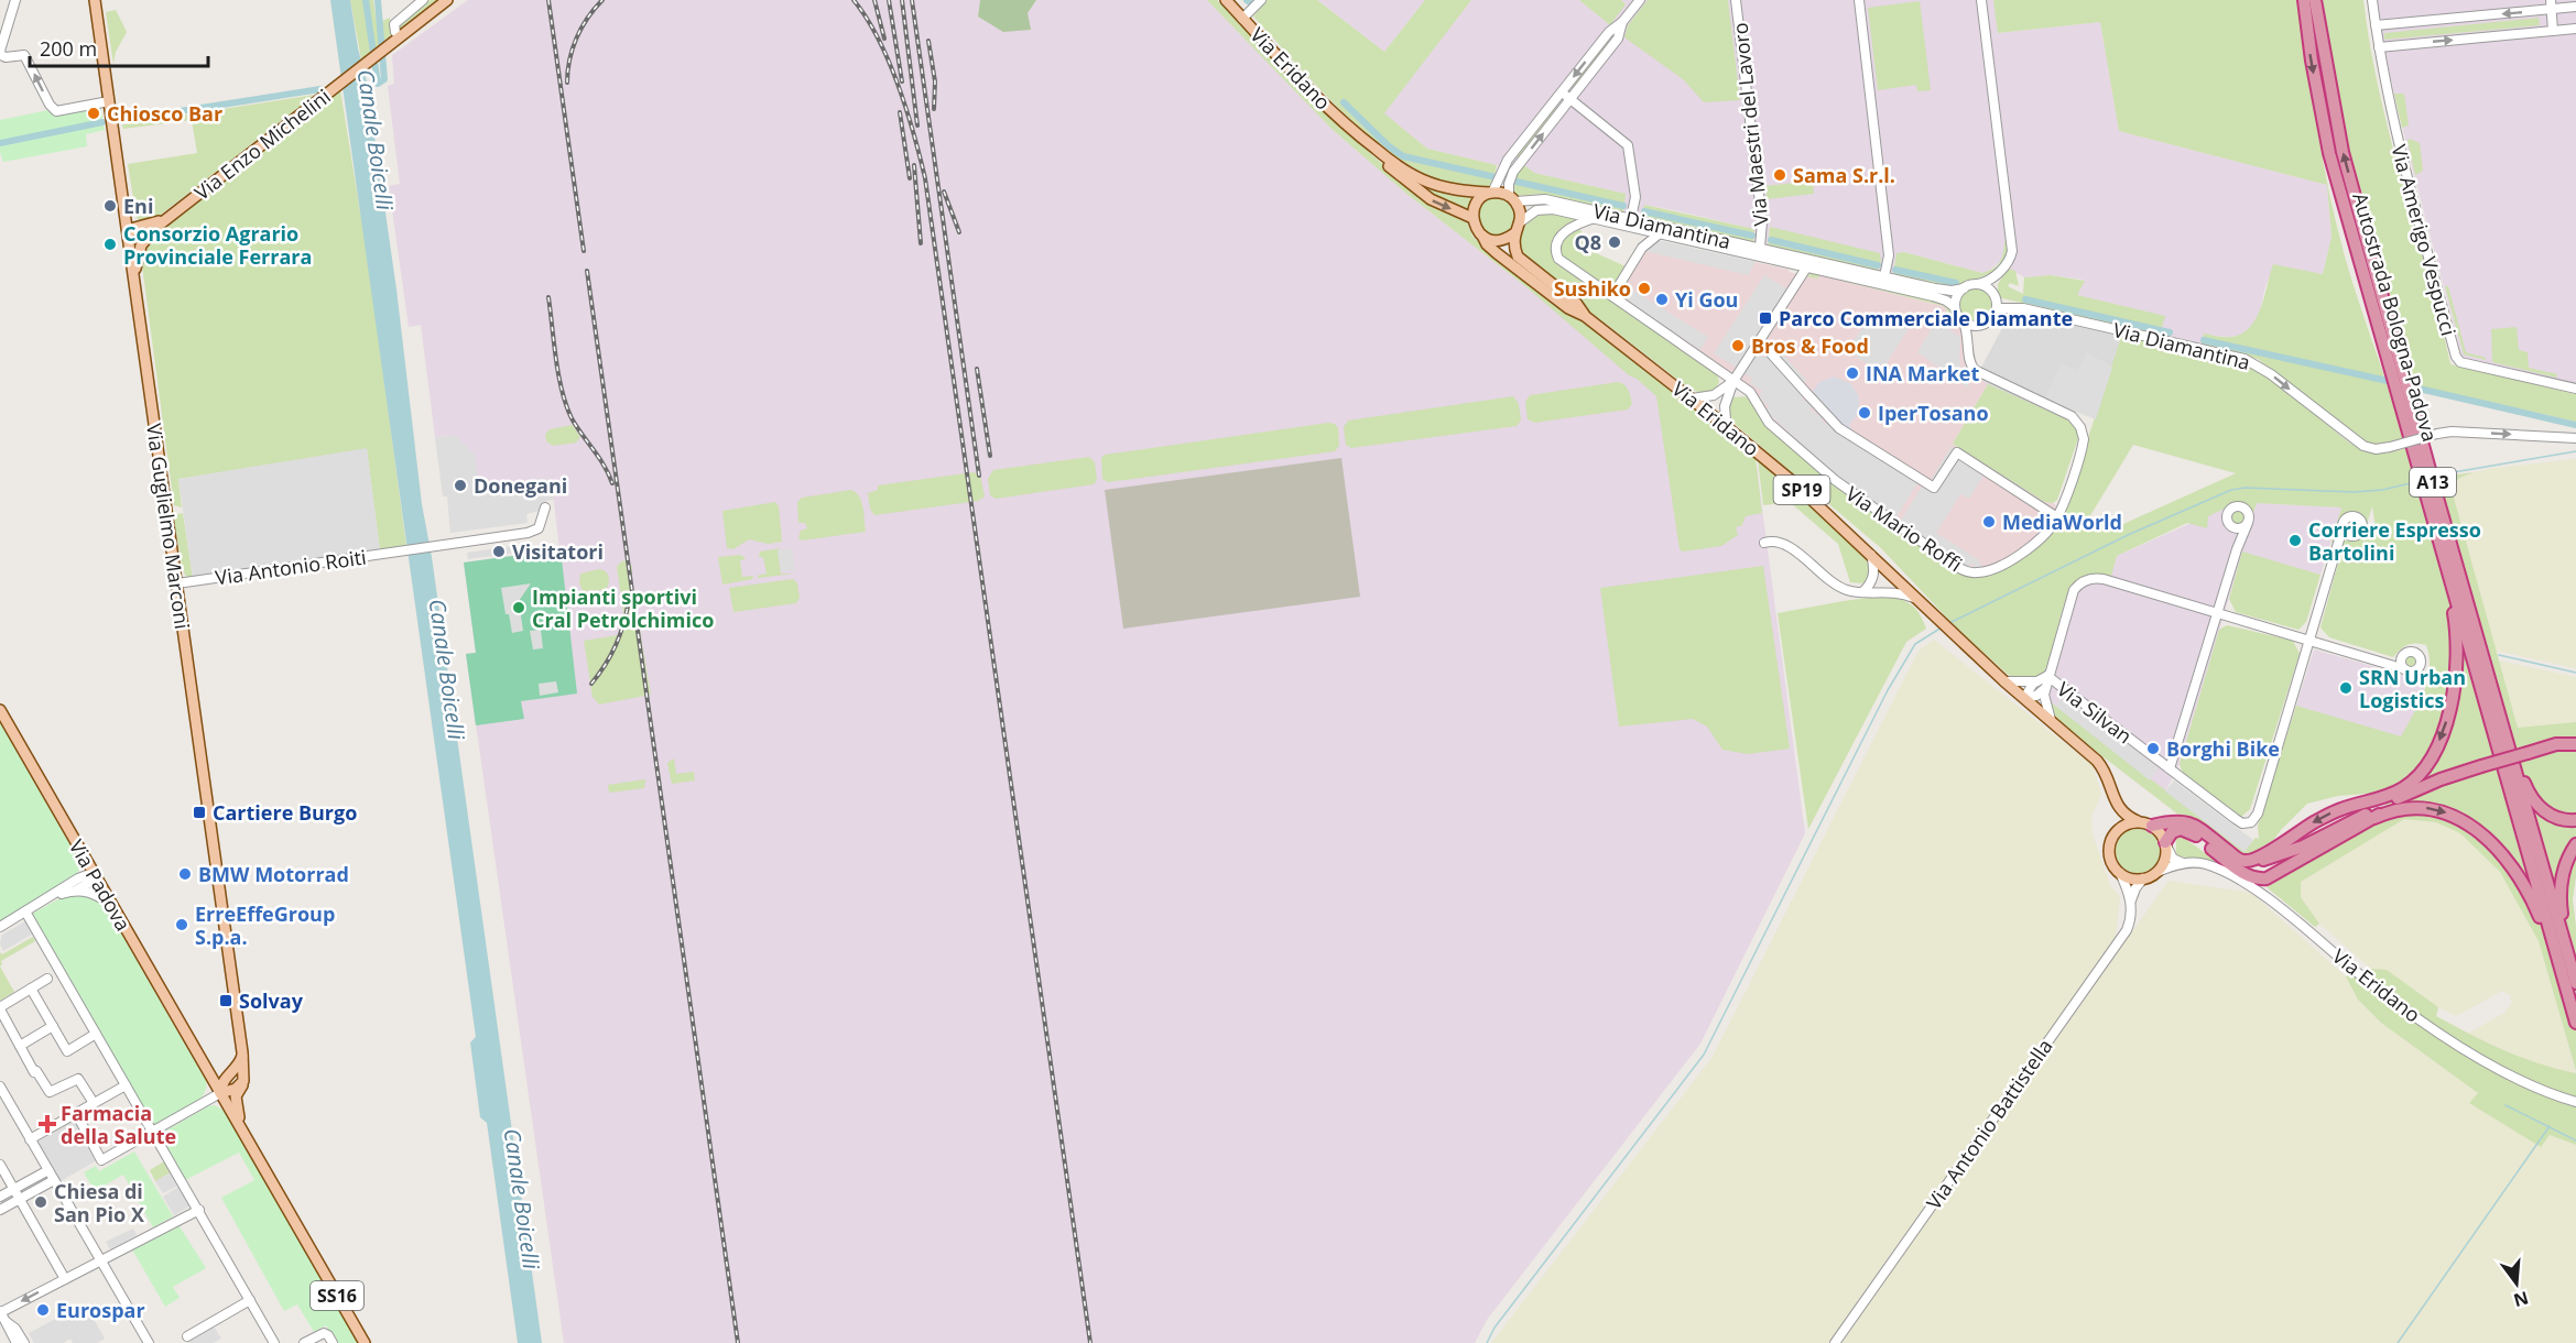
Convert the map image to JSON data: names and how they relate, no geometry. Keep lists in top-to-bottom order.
{
  "streets": {
    "highway": ["Autostrada Bologna-Padova", "A13"],
    "main road": [
      "Via Eridano",
      "Via Enzo Michelini",
      "SP19",
      "Via Guglielmo Marconi",
      "Via Padova",
      "SS16"
    ],
    "street": [
      "Via Maestri del Lavoro",
      "Via Diamantina",
      "Via Amerigo Vespucci",
      "Via Mario Roffi",
      "Via Antonio Roiti",
      "Via Silvan",
      "Via Antonio Battistella"
    ]
  },
  "crossings": [
    ["Via Eridano", "Via Diamantina"],
    ["Via Eridano", "A13"],
    ["Via Eridano", "Via Antonio Battistella"],
    ["Via Maestri del Lavoro", "Via Diamantina"],
    ["Via Enzo Michelini", "Via Guglielmo Marconi"],
    ["Via Diamantina", "Via Mario Roffi"],
    ["Autostrada Bologna-Padova", "A13"],
    ["A13", "Via Antonio Battistella"],
    ["Via Guglielmo Marconi", "Via Antonio Roiti"],
    ["Via Guglielmo Marconi", "Via Padova"]
  ],
  "one_way": ["Via Diamantina"],
  "water": ["Canale Boicelli"],
  "places": {
    "other": [
      "Chiosco Bar",
      "Sama S.r.l.",
      "Eni",
      "Q8",
      "Consorzio Agrario Provinciale Ferrara",
      "Sushiko",
      "Yi Gou",
      "Bros & Food",
      "INA Market",
      "IperTosano",
      "Donegani",
      "MediaWorld",
      "Corriere Espresso Bartolini",
      "Visitatori",
      "Impianti sportivi Cral Petrolchimico",
      "SRN Urban Logistics",
      "Borghi Bike",
      "BMW Motorrad",
      "ErreEffeGroup S.p.a.",
      "Chiesa di San Pio X",
      "Eurospar"
    ],
    "transit": ["Parco Commerciale Diamante", "Cartiere Burgo", "Solvay"],
    "health": ["Farmacia della Salute"]
  },
  "scale_bar": "200 m",
  "north": "bottom"
}
